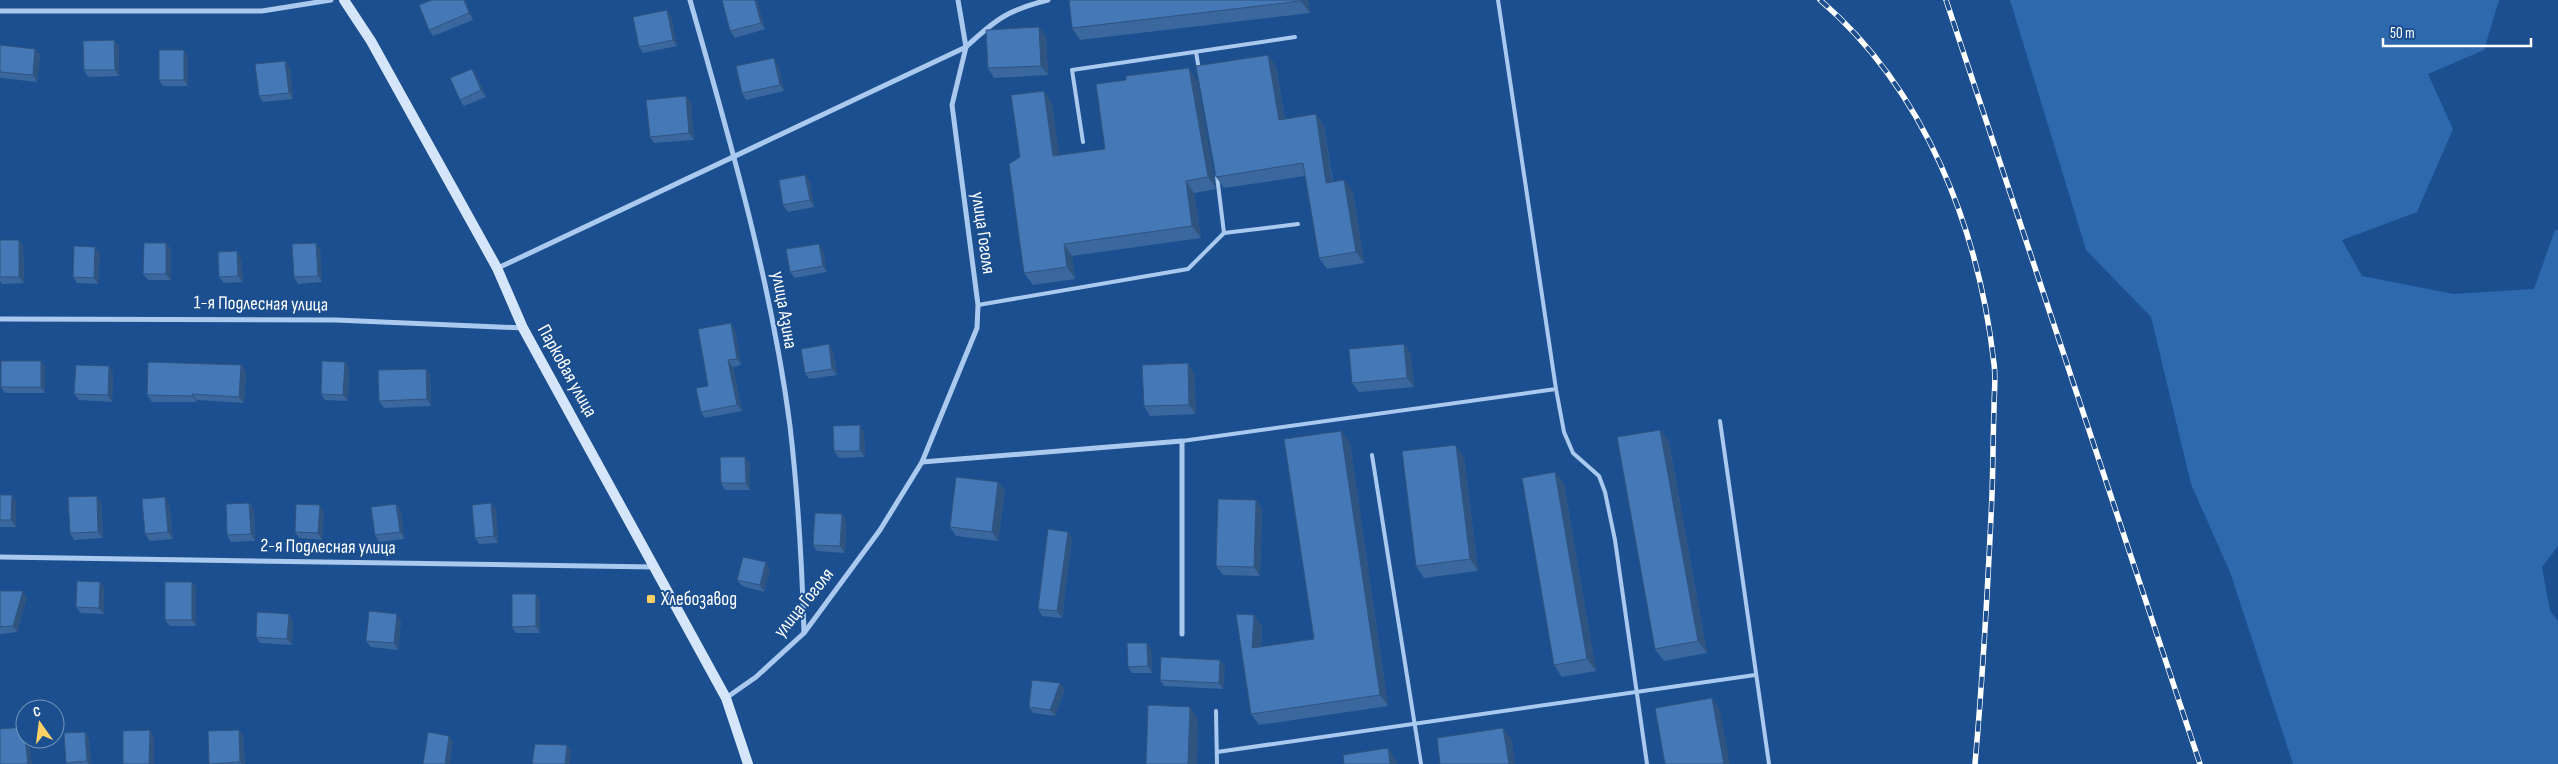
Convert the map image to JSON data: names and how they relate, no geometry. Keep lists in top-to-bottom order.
{
  "streets": {
    "main road": ["Парковая улица"],
    "street": [
      "улица Гоголя",
      "1-я Подлесная улица",
      "улица Азина",
      "2-я Подлесная улица"
    ]
  },
  "crossings": [
    ["улица Гоголя", "улица Азина"],
    ["улица Гоголя", "Парковая улица"],
    ["1-я Подлесная улица", "Парковая улица"],
    ["Парковая улица", "2-я Подлесная улица"]
  ],
  "places": {
    "transit": ["Хлебозавод"]
  },
  "scale_bar": "50 m",
  "north": "top"
}
